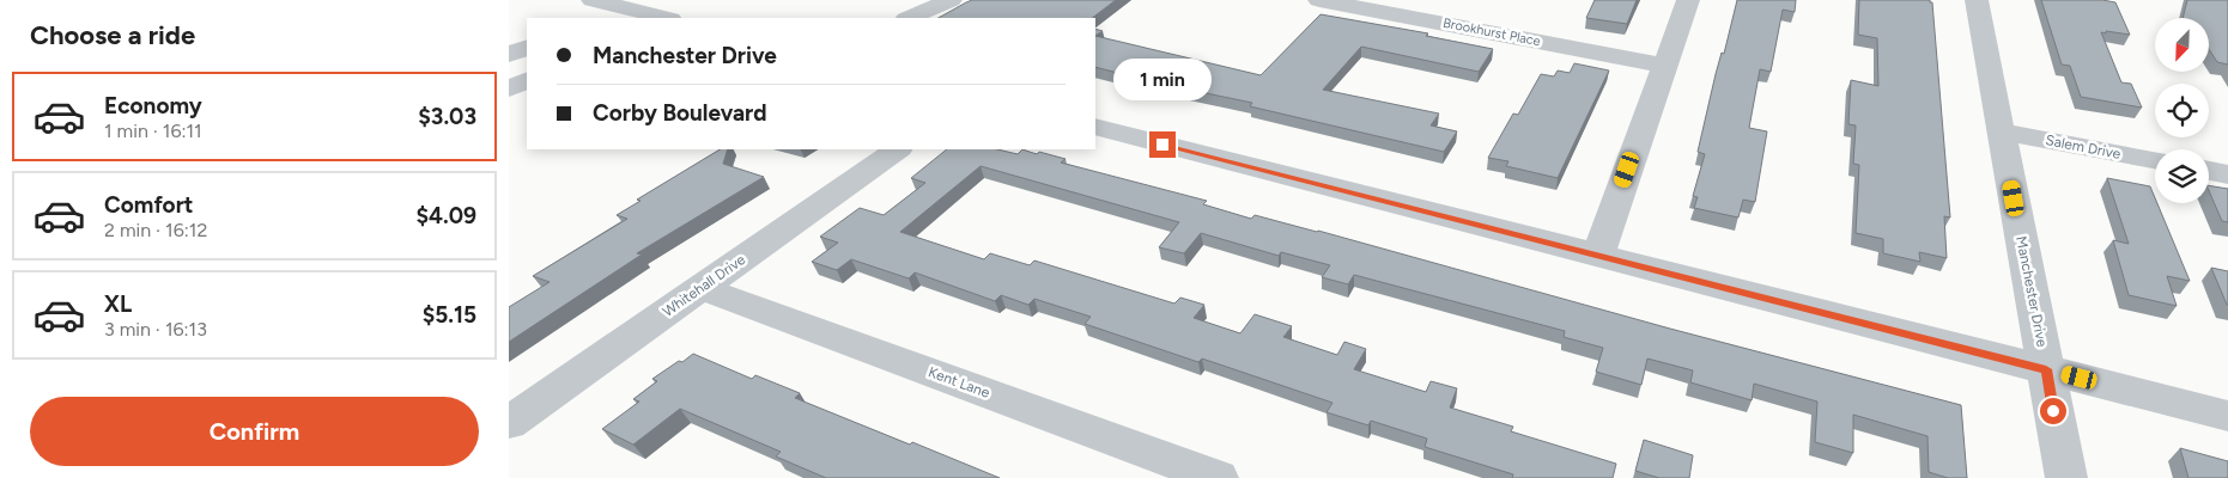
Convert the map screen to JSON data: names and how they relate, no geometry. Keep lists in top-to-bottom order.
{
  "streets": {
    "street": [
      "Brookhurst Place",
      "Salem Drive",
      "Whitehall Drive",
      "Manchester Drive",
      "Kent Lane"
    ]
  },
  "crossings": [
    ["Salem Drive", "Manchester Drive"],
    ["Whitehall Drive", "Kent Lane"]
  ],
  "north": "bottom left",
  "page": {
    "heading": "Choose a ride",
    "banner": ["Manchester Drive", "Corby Boulevard"],
    "bubble": "1 min",
    "list": [
      {
        "name": "Economy",
        "note": "1 min · 16:11",
        "value": "$3.03"
      },
      {
        "name": "Comfort",
        "note": "2 min · 16:12",
        "value": "$4.09"
      },
      {
        "name": "XL",
        "note": "3 min · 16:13",
        "value": "$5.15"
      }
    ],
    "buttons": "Confirm"
  }
}
